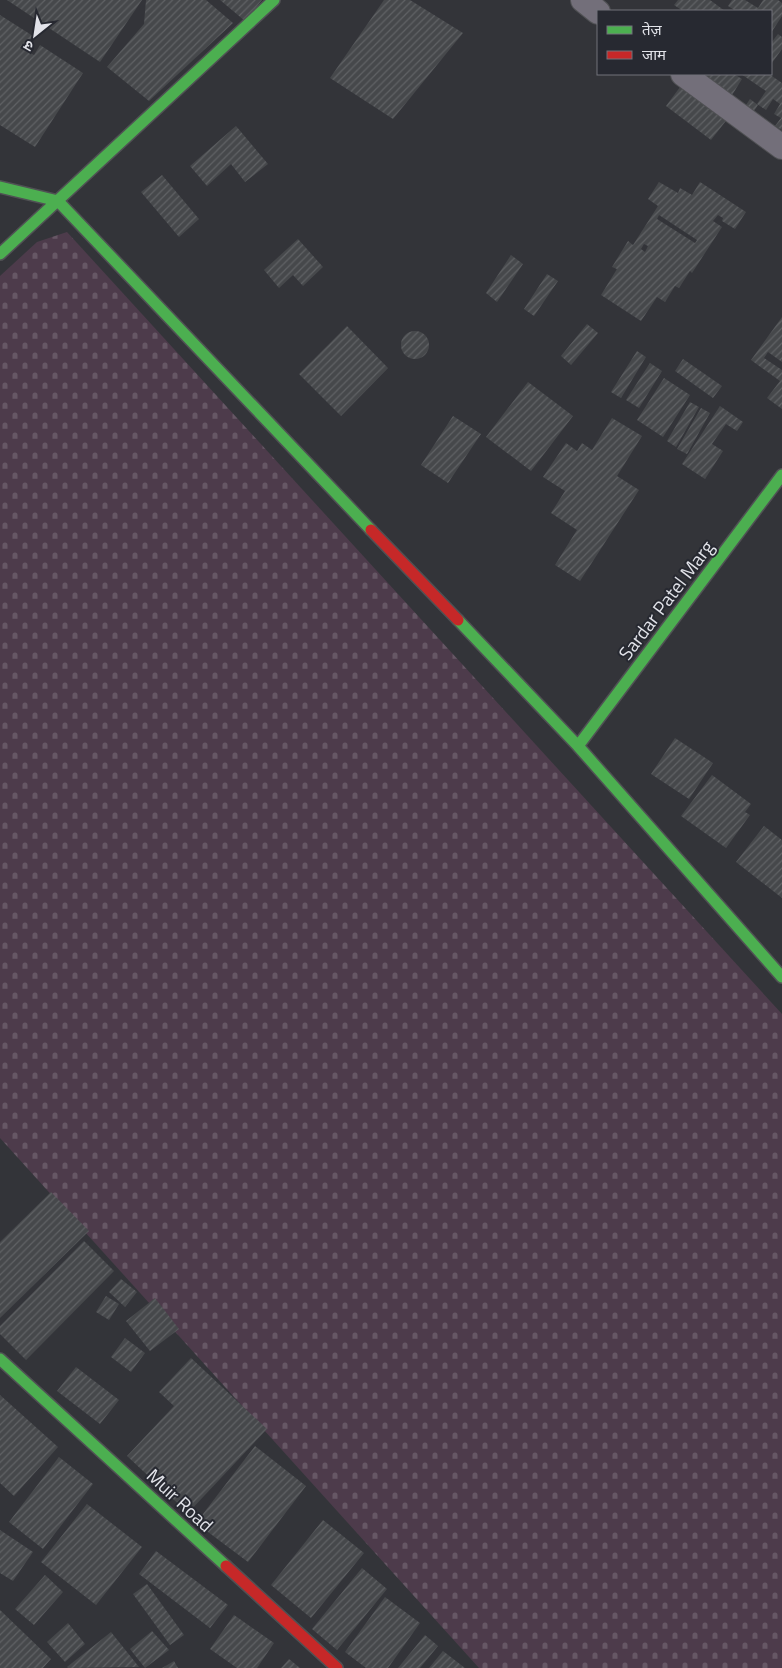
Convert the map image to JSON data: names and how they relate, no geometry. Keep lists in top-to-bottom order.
{
  "streets": {
    "street": ["Sardar Patel Marg", "Muir Road"]
  },
  "legend": ["तेज़", "जाम"],
  "north": "bottom left"
}
